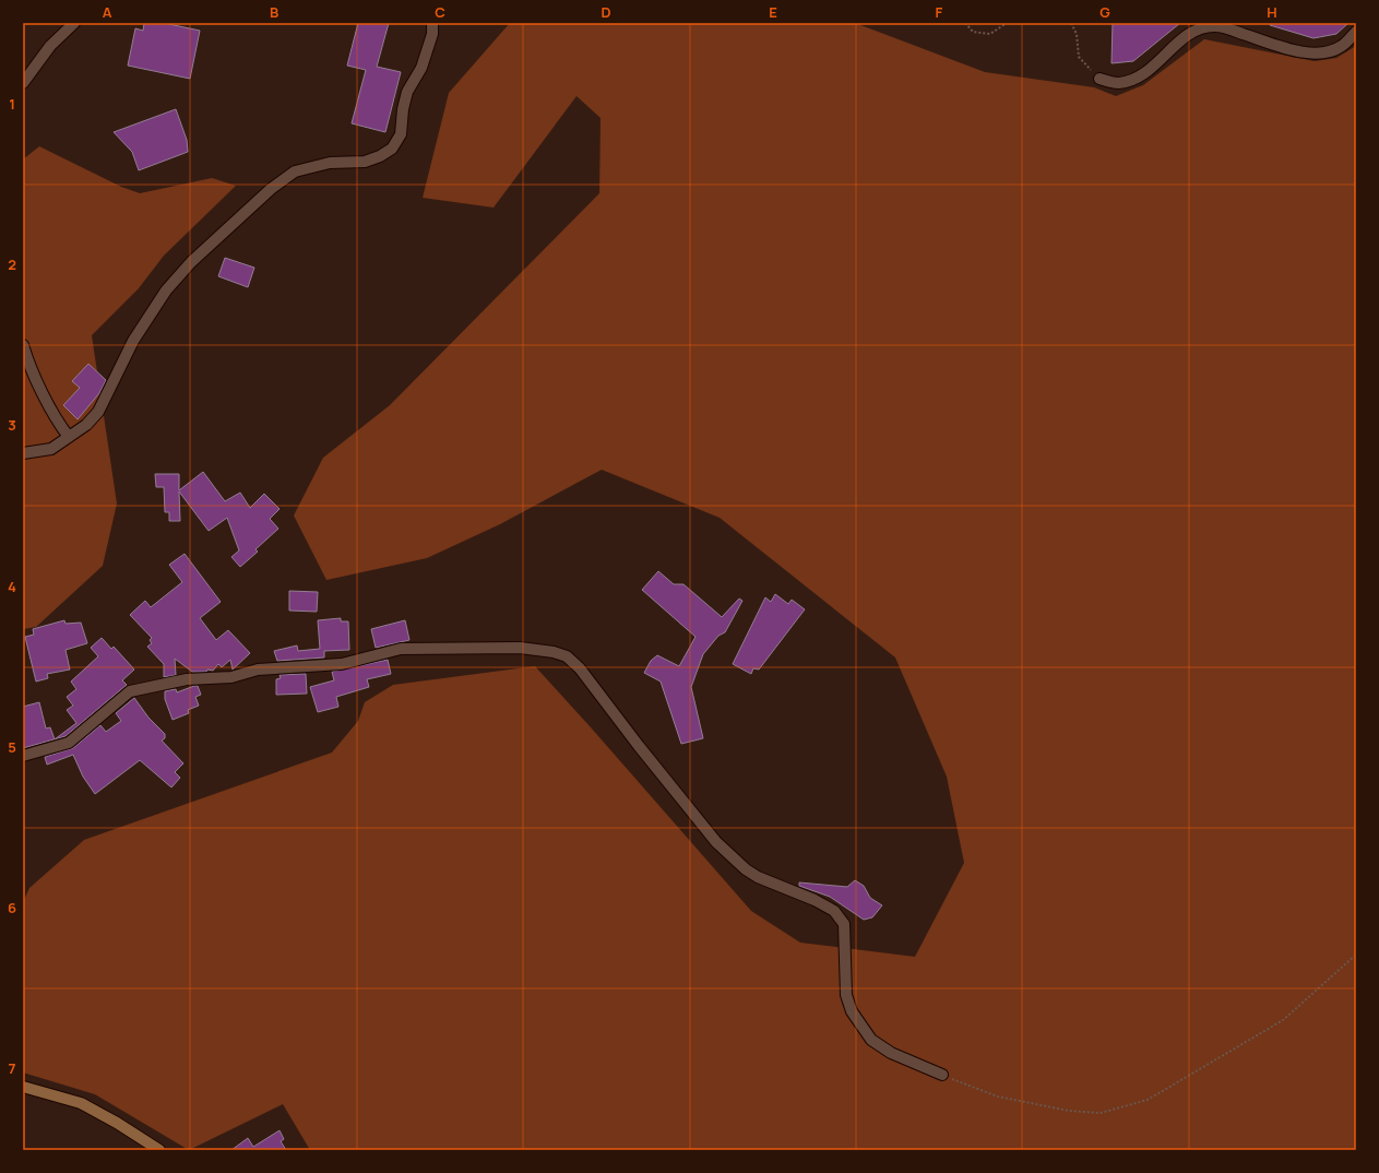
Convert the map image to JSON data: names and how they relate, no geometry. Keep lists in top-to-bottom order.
{
  "grid": {
    "columns": [
      "A",
      "B",
      "C",
      "D",
      "E",
      "F",
      "G",
      "H"
    ],
    "rows": [
      "1",
      "2",
      "3",
      "4",
      "5",
      "6",
      "7"
    ]
  }
}
